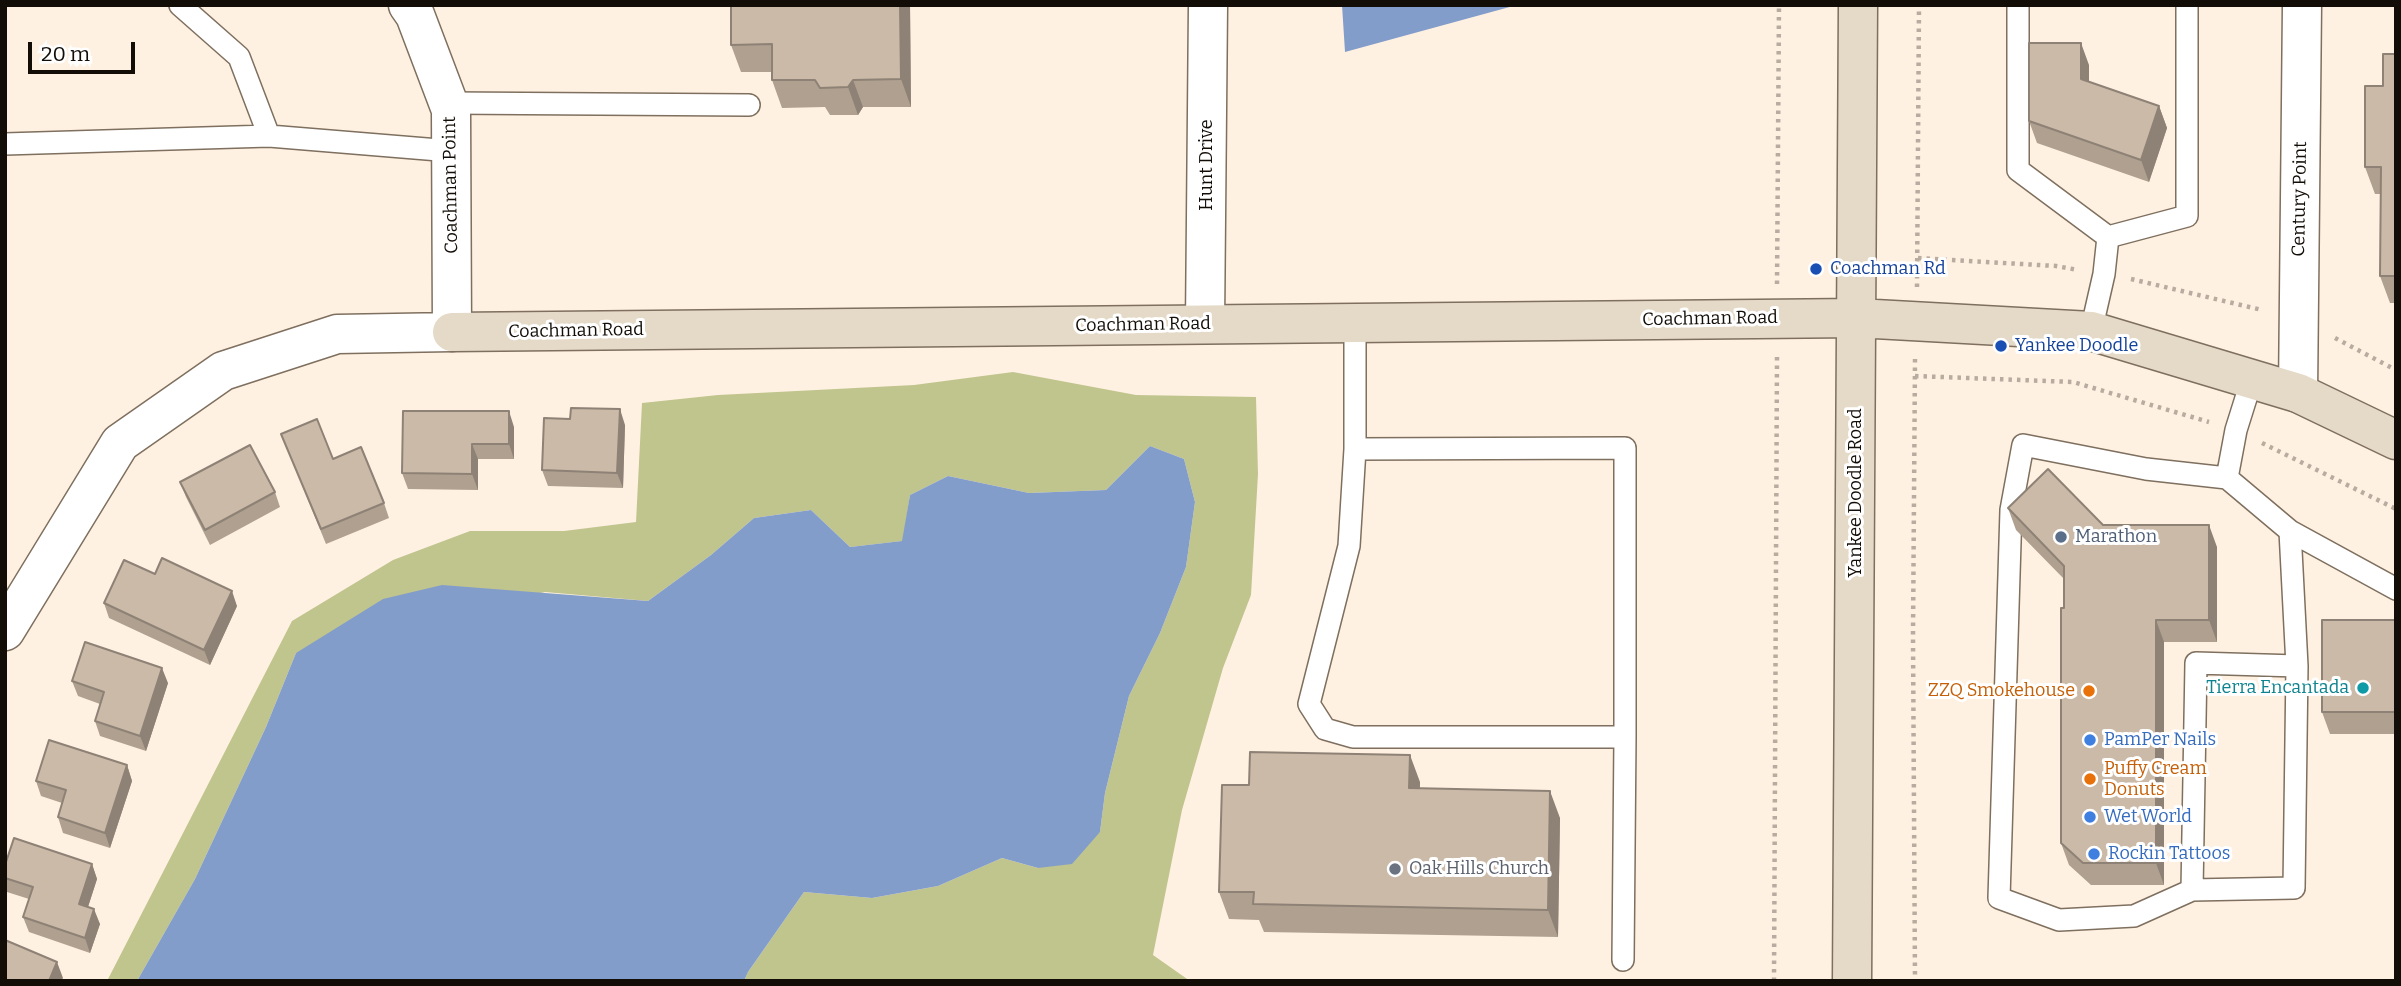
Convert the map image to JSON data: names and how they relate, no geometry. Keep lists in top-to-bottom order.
{
  "streets": {
    "street": [
      "Hunt Drive",
      "Coachman Point",
      "Century Point",
      "Coachman Road",
      "Yankee Doodle Road"
    ]
  },
  "crossings": [
    ["Hunt Drive", "Coachman Road"],
    ["Coachman Point", "Coachman Road"],
    ["Century Point", "Coachman Road"],
    ["Coachman Road", "Yankee Doodle Road"]
  ],
  "places": [
    "Coachman Rd",
    "Yankee Doodle",
    "Marathon",
    "Tierra Encantada",
    "ZZQ Smokehouse",
    "PamPer Nails",
    "Puffy Cream Donuts",
    "Wet World",
    "Rockin Tattoos",
    "Oak Hills Church"
  ],
  "scale_bar": "20 m"
}
